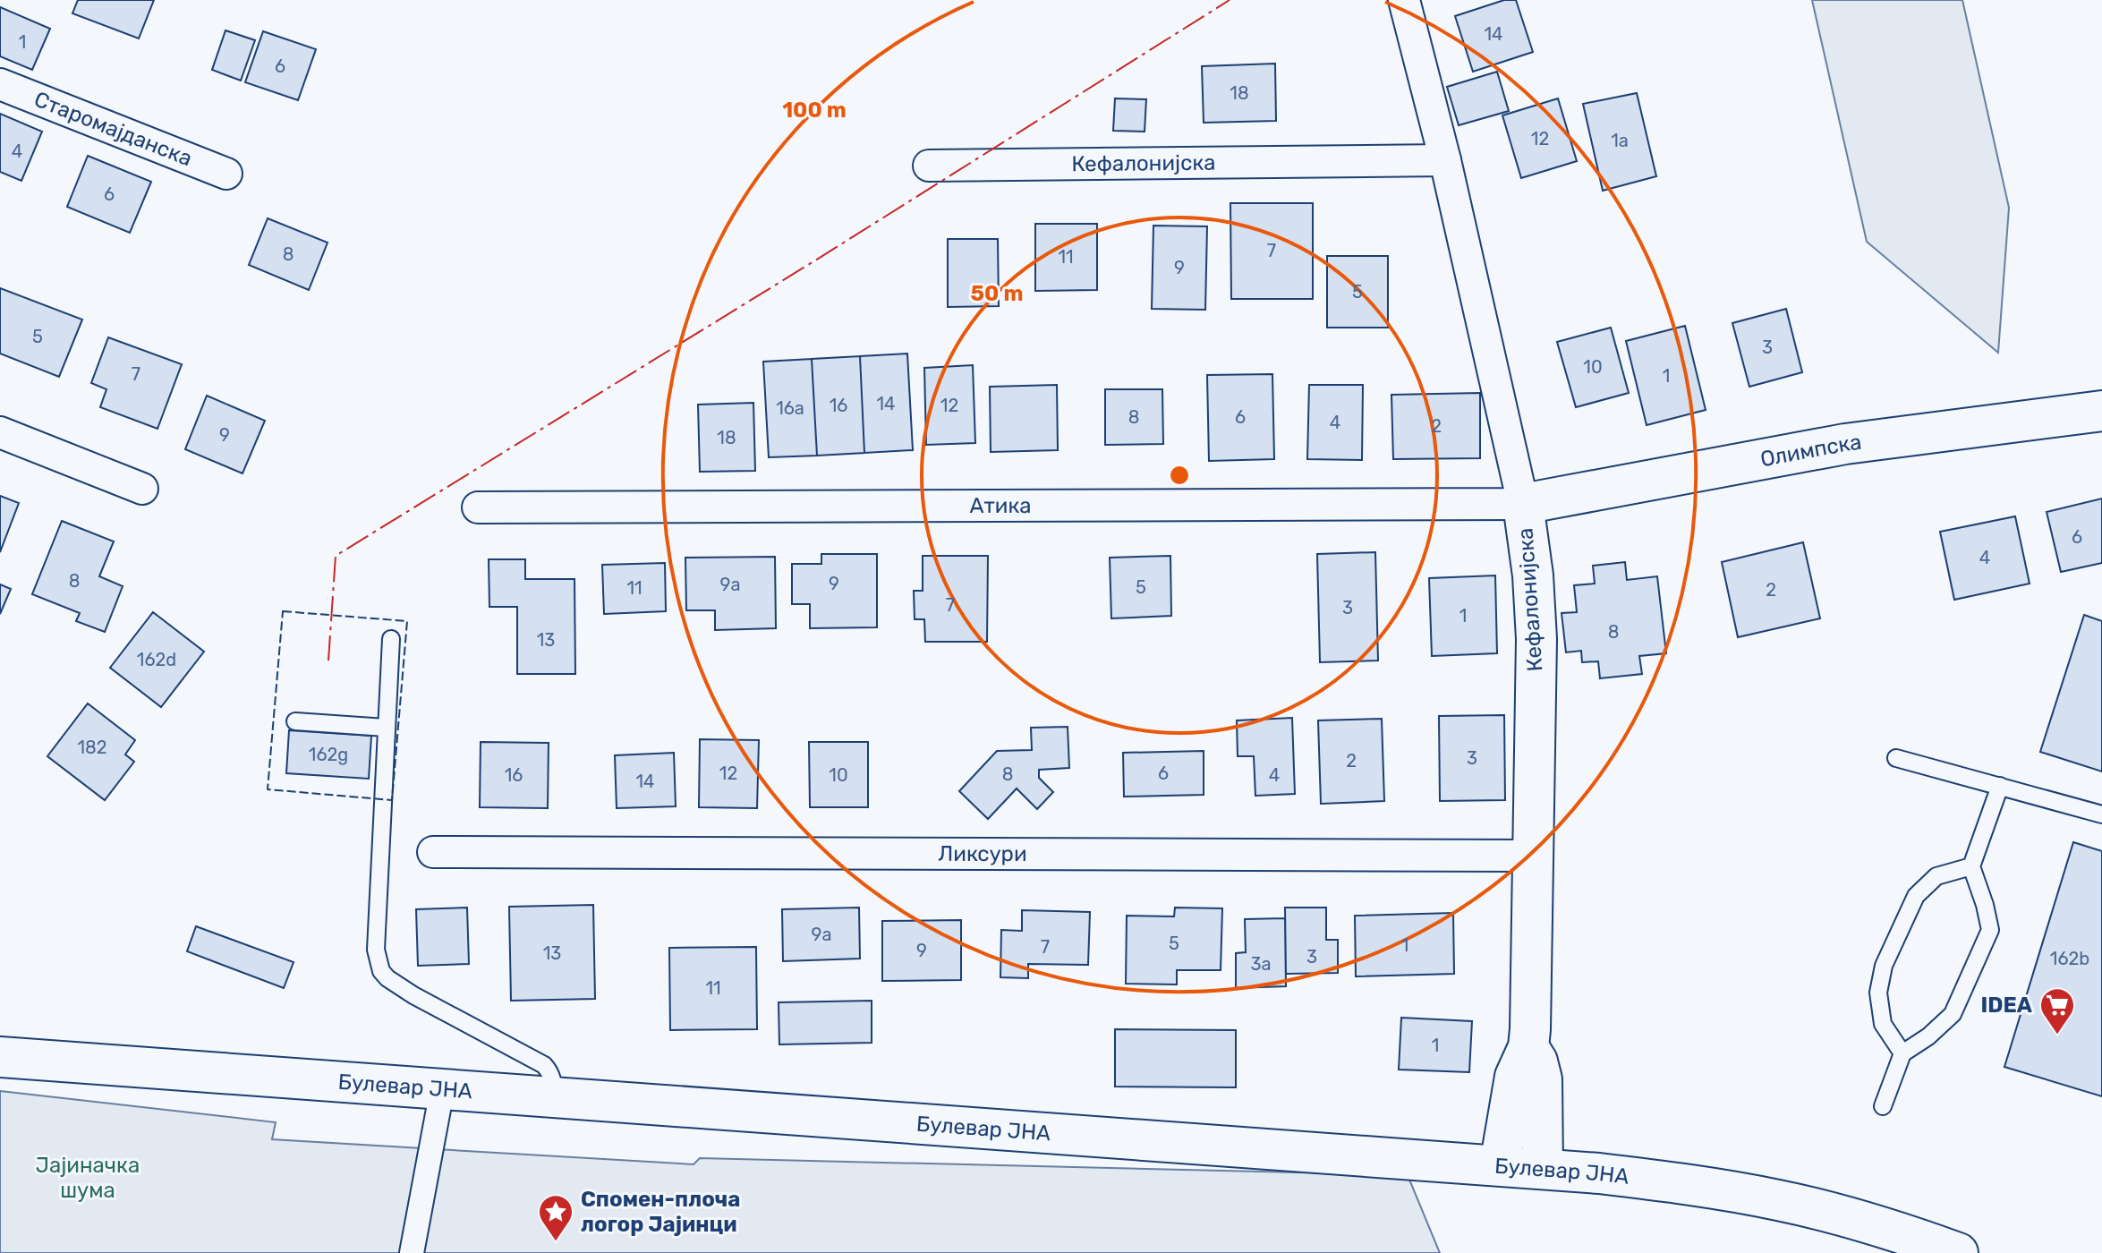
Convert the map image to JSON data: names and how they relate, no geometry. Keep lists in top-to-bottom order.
{
  "streets": {
    "main road": ["Кефалонијска", "Олимпска", "Булевар ЈНА"],
    "street": ["Старомајданска", "Атика", "Ликсури"]
  },
  "crossings": [
    ["Кефалонијска", "Олимпска"],
    ["Кефалонијска", "Атика"],
    ["Кефалонијска", "Ликсури"],
    ["Кефалонијска", "Булевар ЈНА"],
    ["Олимпска", "Атика"]
  ],
  "parks": ["Јајиначка шума"],
  "places": {
    "supermarket": ["IDEA"],
    "place": ["Спомен-плоча логор Јајинци"]
  },
  "house_numbers": [
    "14",
    "1",
    "6",
    "18",
    "12",
    "1a",
    "4",
    "6",
    "7",
    "8",
    "11",
    "9",
    "5",
    "5",
    "3",
    "10",
    "7",
    "1",
    "14",
    "16",
    "12",
    "16a",
    "8",
    "6",
    "4",
    "2",
    "9",
    "18",
    "6",
    "4",
    "8",
    "9",
    "9a",
    "5",
    "11",
    "2",
    "7",
    "3",
    "1",
    "8",
    "13",
    "162d",
    "182",
    "162g",
    "3",
    "2",
    "12",
    "6",
    "8",
    "16",
    "10",
    "4",
    "14",
    "9a",
    "5",
    "1",
    "7",
    "9",
    "13",
    "3",
    "162b",
    "3a",
    "11",
    "1"
  ],
  "rings": ["100 m", "50 m"]
}
